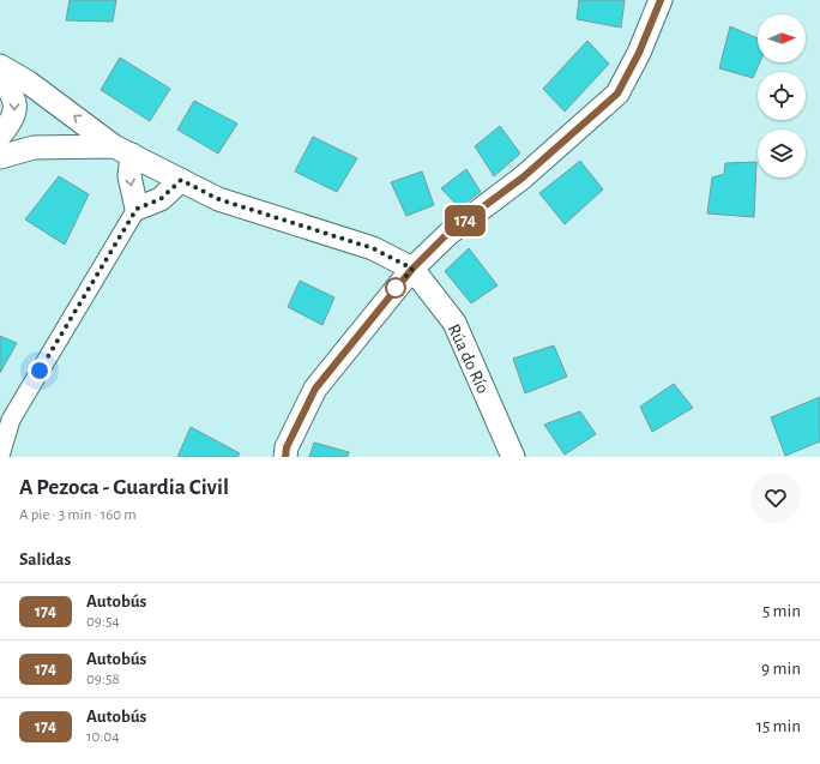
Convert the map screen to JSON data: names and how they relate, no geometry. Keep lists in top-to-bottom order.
{
  "streets": {
    "street": ["Rúa do Río"]
  },
  "lines": ["bus line 174"],
  "north": "right",
  "page": {
    "on_map": "174",
    "heading": [
      ["A Pezoca - Guardia Civil", "A pie · 3 min · 160 m"],
      "Salidas"
    ],
    "list": [
      {
        "mark": "174",
        "name": "Autobús",
        "note": "09:54",
        "value": "5 min"
      },
      {
        "mark": "174",
        "name": "Autobús",
        "note": "09:58",
        "value": "9 min"
      },
      {
        "mark": "174",
        "name": "Autobús",
        "note": "10:04",
        "value": "15 min"
      }
    ]
  }
}
